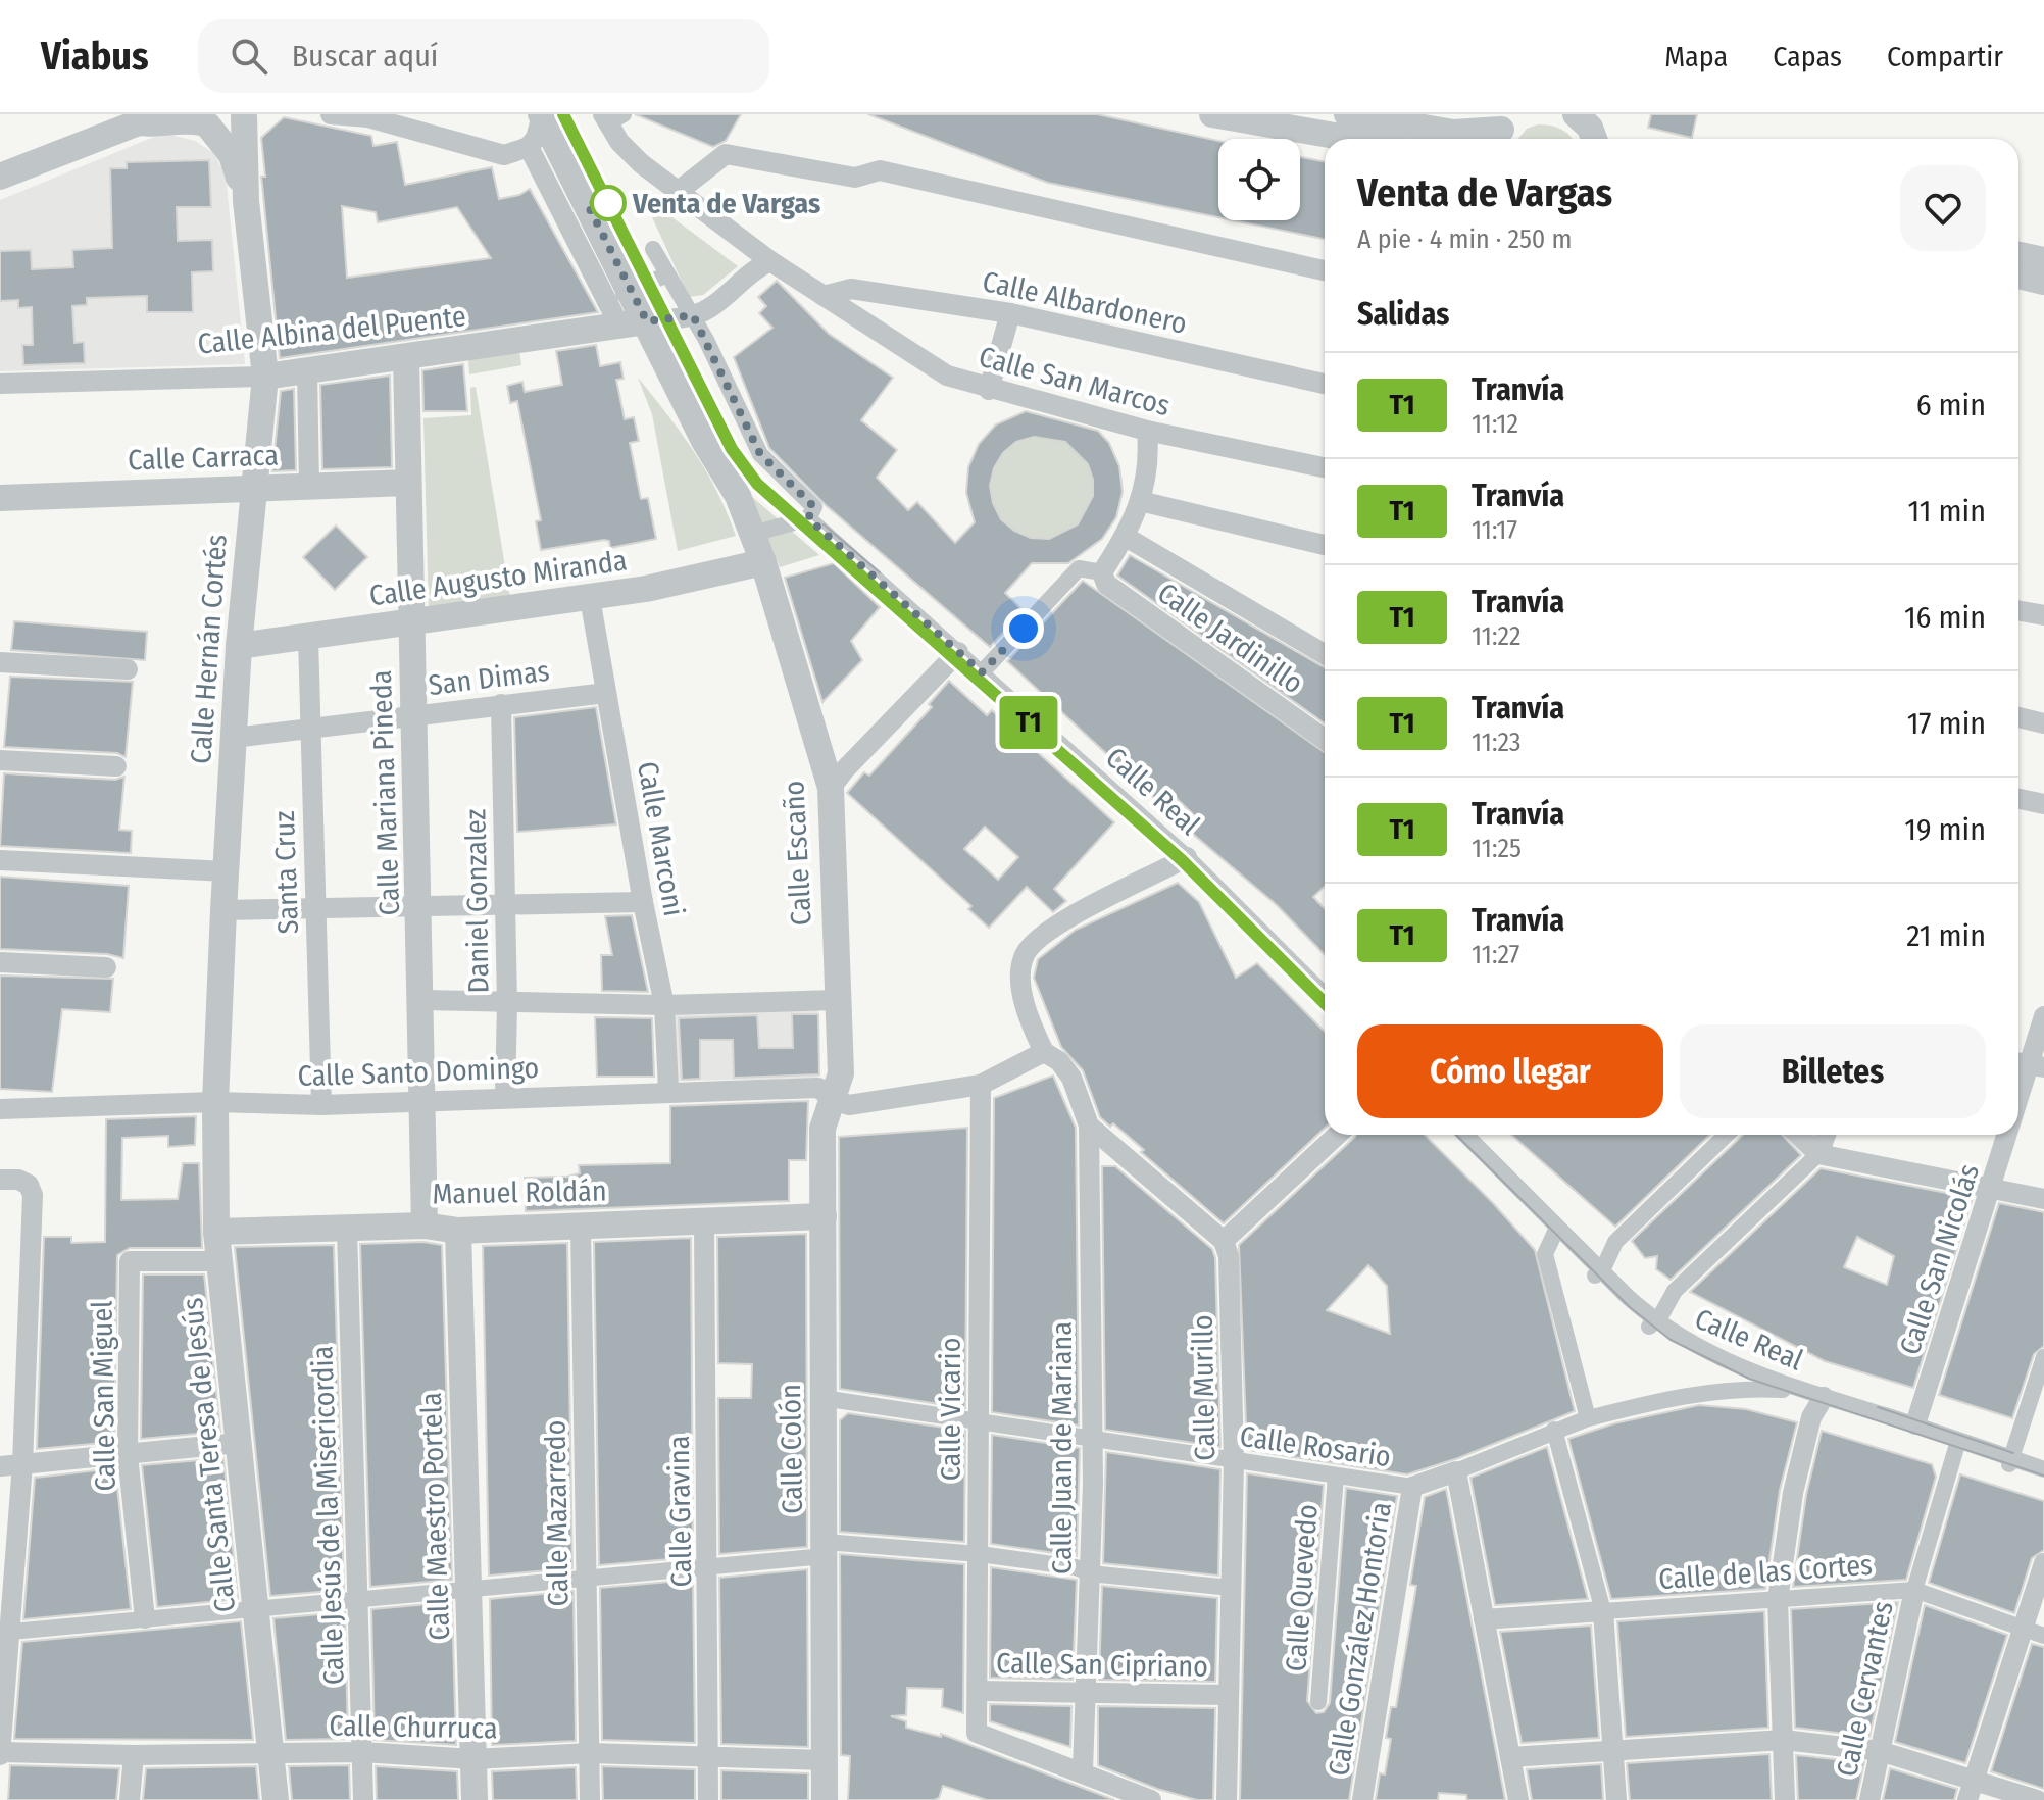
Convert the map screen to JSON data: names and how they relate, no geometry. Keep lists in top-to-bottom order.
{
  "streets": {
    "street": [
      "Calle Albardonero",
      "Calle Albina del Puente",
      "Calle San Marcos",
      "Calle Carraca",
      "Calle Augusto Miranda",
      "Calle Jardinillo",
      "Calle Hernán Cortés",
      "San Dimas",
      "Calle Real",
      "Calle Mariana Pineda",
      "Calle Marconi",
      "Calle Escaño",
      "Santa Cruz",
      "Daniel Gonzalez",
      "Calle Santo Domingo",
      "Manuel Roldán",
      "Calle San Nicolás",
      "Calle Murillo",
      "Calle San Miguel",
      "Calle Vicario",
      "Calle Rosario",
      "Calle Juan de Mariana",
      "Calle Colón",
      "Calle Santa Teresa de Jesús",
      "Calle Gravina",
      "Calle Mazarredo",
      "Calle Jesús de la Misericordia",
      "Calle Maestro Portela",
      "Calle de las Cortes",
      "Calle Quevedo",
      "Calle González Hontoria",
      "Calle San Cipriano",
      "Calle Cervantes",
      "Calle Churruca"
    ]
  },
  "crossings": [
    ["Calle Albardonero", "Calle San Marcos"],
    ["Calle Albina del Puente", "Calle Hernán Cortés"],
    ["Calle Albina del Puente", "Calle Mariana Pineda"],
    ["Calle Albina del Puente", "Calle Escaño"],
    ["Calle Carraca", "Calle Hernán Cortés"],
    ["Calle Carraca", "Calle Mariana Pineda"],
    ["Calle Augusto Miranda", "Calle Hernán Cortés"],
    ["Calle Augusto Miranda", "Calle Mariana Pineda"],
    ["Calle Augusto Miranda", "Calle Marconi"],
    ["Calle Augusto Miranda", "Calle Escaño"],
    ["Calle Augusto Miranda", "Santa Cruz"],
    ["Calle Hernán Cortés", "San Dimas"],
    ["Calle Hernán Cortés", "Calle Santo Domingo"],
    ["Calle Hernán Cortés", "Calle Santa Teresa de Jesús"],
    ["San Dimas", "Calle Mariana Pineda"],
    ["San Dimas", "Calle Marconi"],
    ["San Dimas", "Santa Cruz"],
    ["San Dimas", "Daniel Gonzalez"],
    ["Calle Real", "Calle San Nicolás"],
    ["Calle Mariana Pineda", "Calle Santo Domingo"],
    ["Calle Mariana Pineda", "Manuel Roldán"],
    ["Calle Marconi", "Calle Santo Domingo"],
    ["Calle Escaño", "Calle Santo Domingo"],
    ["Calle Escaño", "Calle Colón"],
    ["Santa Cruz", "Calle Santo Domingo"],
    ["Daniel Gonzalez", "Calle Santo Domingo"],
    ["Calle Santo Domingo", "Calle Vicario"],
    ["Calle Santo Domingo", "Calle Colón"],
    ["Calle Santo Domingo", "Calle Santa Teresa de Jesús"],
    ["Manuel Roldán", "Calle Colón"],
    ["Manuel Roldán", "Calle Santa Teresa de Jesús"],
    ["Manuel Roldán", "Calle Gravina"],
    ["Manuel Roldán", "Calle Mazarredo"],
    ["Manuel Roldán", "Calle Jesús de la Misericordia"],
    ["Manuel Roldán", "Calle Maestro Portela"],
    ["Calle Murillo", "Calle Rosario"],
    ["Calle Murillo", "Calle San Cipriano"],
    ["Calle San Miguel", "Calle Santa Teresa de Jesús"],
    ["Calle Vicario", "Calle Rosario"],
    ["Calle Vicario", "Calle Juan de Mariana"],
    ["Calle Vicario", "Calle San Cipriano"],
    ["Calle Rosario", "Calle Juan de Mariana"],
    ["Calle Rosario", "Calle Colón"],
    ["Calle Rosario", "Calle Quevedo"],
    ["Calle Rosario", "Calle González Hontoria"],
    ["Calle Juan de Mariana", "Calle San Cipriano"],
    ["Calle Colón", "Calle Churruca"],
    ["Calle Santa Teresa de Jesús", "Calle Churruca"],
    ["Calle Gravina", "Calle Churruca"],
    ["Calle Mazarredo", "Calle Churruca"],
    ["Calle Jesús de la Misericordia", "Calle Churruca"],
    ["Calle Maestro Portela", "Calle Churruca"],
    ["Calle de las Cortes", "Calle Cervantes"]
  ],
  "places": ["Venta de Vargas"],
  "lines": ["tram line T1"],
  "page": {
    "header": "Viabus",
    "search": "Buscar aquí",
    "nav": ["Mapa", "Capas", "Compartir"],
    "on_map": "T1",
    "heading": [
      ["Venta de Vargas", "A pie · 4 min · 250 m"],
      "Salidas"
    ],
    "list": [
      {
        "mark": "T1",
        "name": "Tranvía",
        "note": "11:12",
        "value": "6 min"
      },
      {
        "mark": "T1",
        "name": "Tranvía",
        "note": "11:17",
        "value": "11 min"
      },
      {
        "mark": "T1",
        "name": "Tranvía",
        "note": "11:22",
        "value": "16 min"
      },
      {
        "mark": "T1",
        "name": "Tranvía",
        "note": "11:23",
        "value": "17 min"
      },
      {
        "mark": "T1",
        "name": "Tranvía",
        "note": "11:25",
        "value": "19 min"
      },
      {
        "mark": "T1",
        "name": "Tranvía",
        "note": "11:27",
        "value": "21 min"
      }
    ],
    "buttons": ["Cómo llegar", "Billetes"]
  }
}
